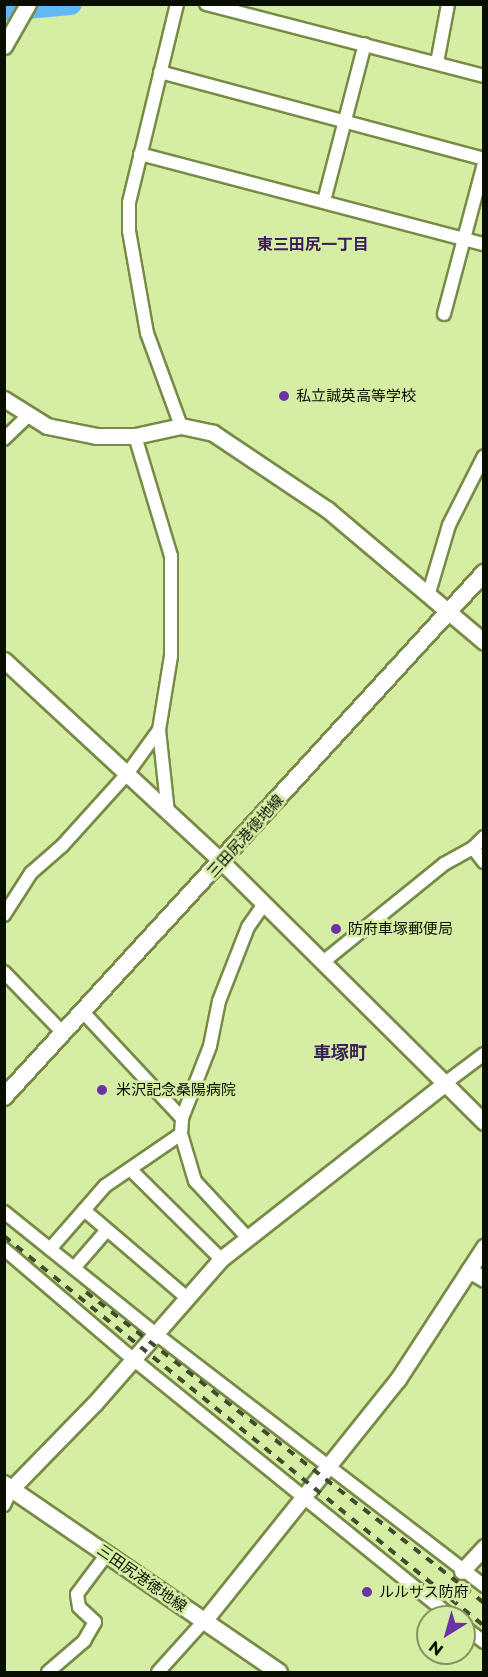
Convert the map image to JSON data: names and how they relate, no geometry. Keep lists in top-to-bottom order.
{
  "streets": {
    "main road": ["三田尻港徳地線"]
  },
  "districts": ["東三田尻一丁目", "車塚町"],
  "places": [
    "私立誠英高等学校",
    "防府車塚郵便局",
    "米沢記念桑陽病院",
    "ルルサス防府"
  ],
  "north": "bottom left"
}
